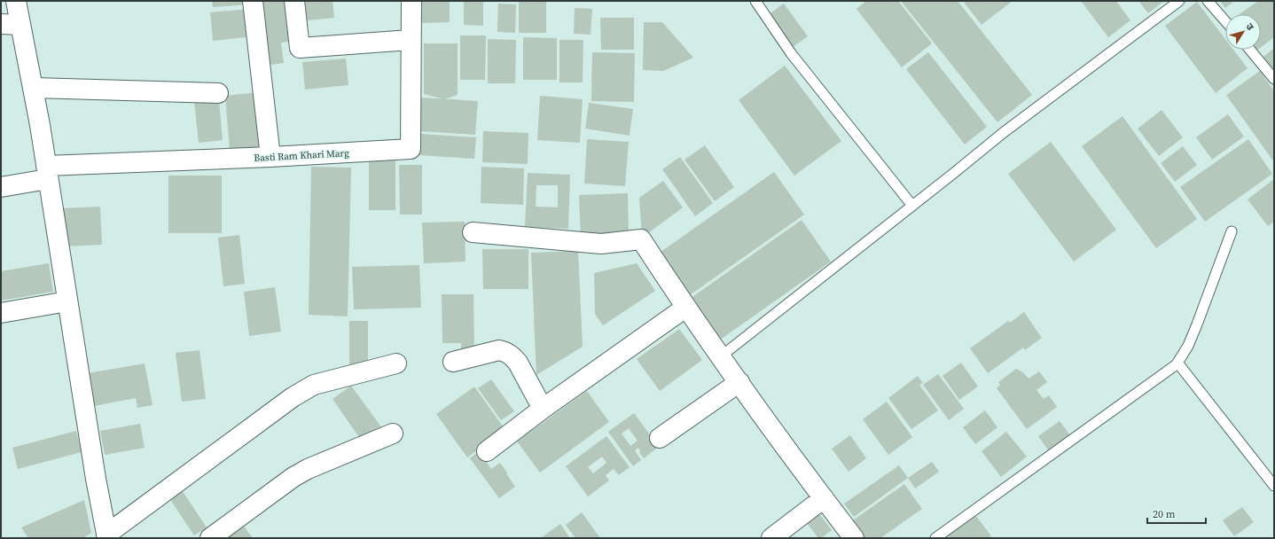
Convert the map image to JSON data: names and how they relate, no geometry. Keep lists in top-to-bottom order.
{
  "streets": {
    "street": ["Basti Ram Khari Marg"]
  },
  "scale_bar": "20 m",
  "north": "top right"
}
